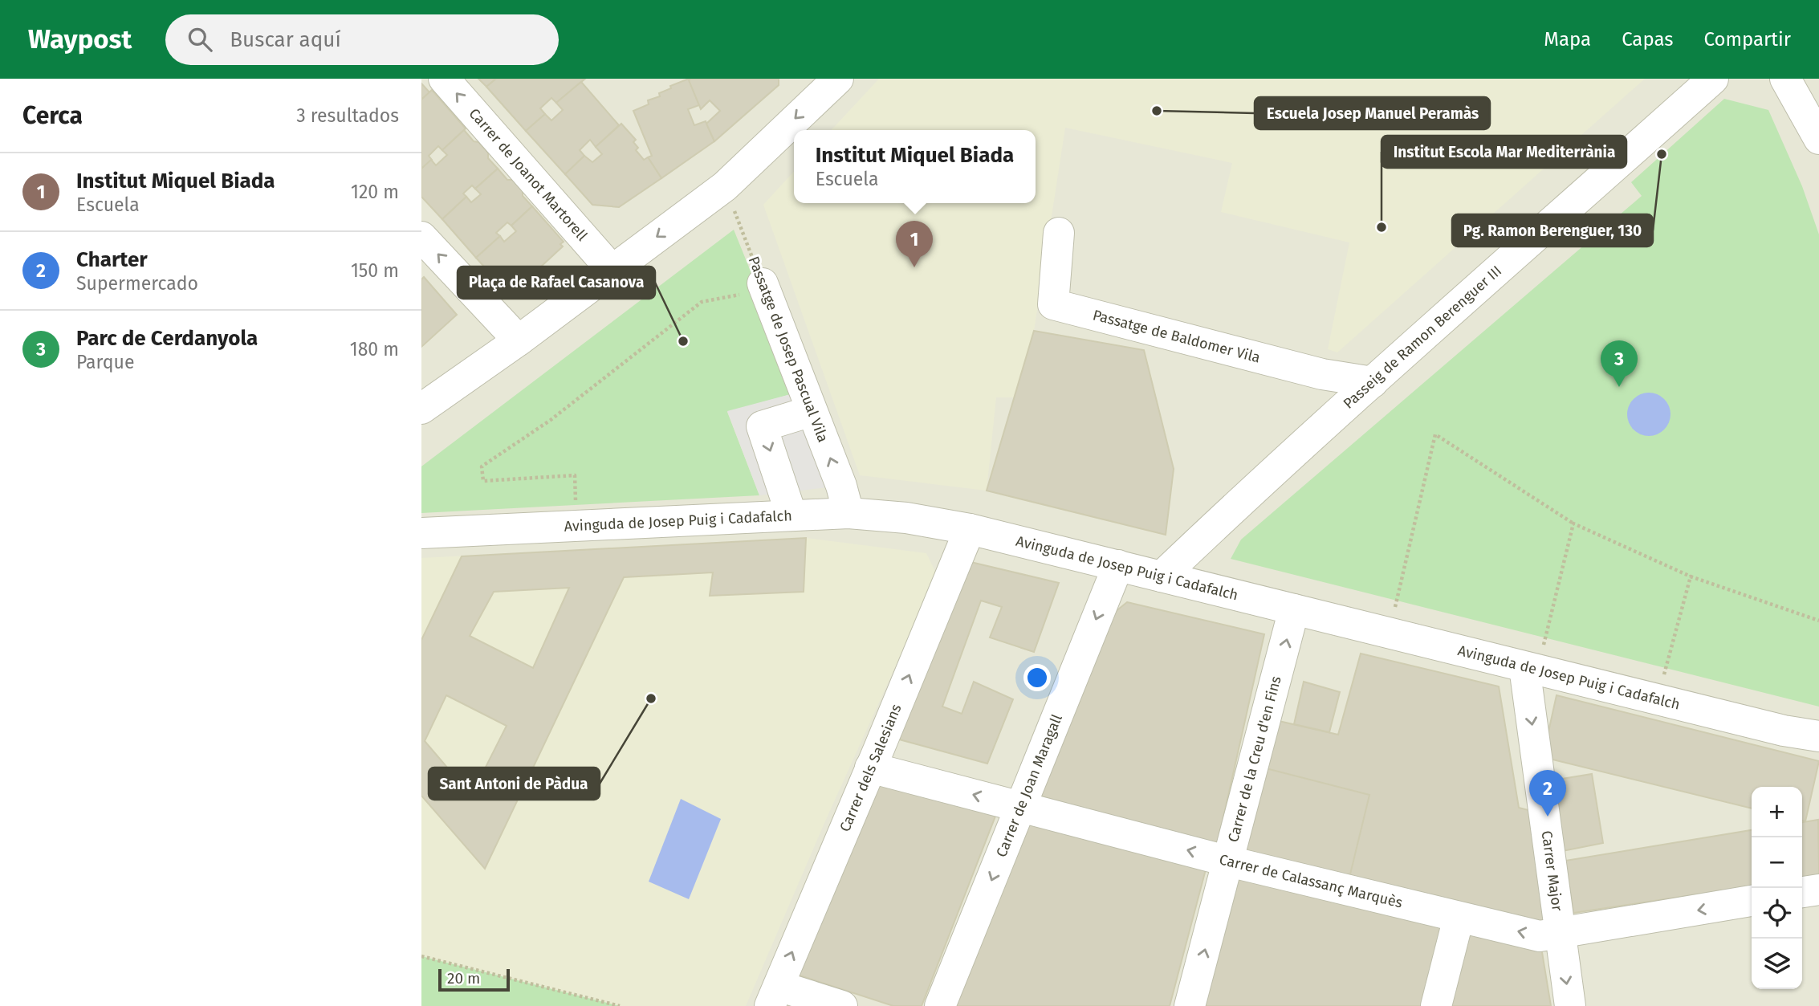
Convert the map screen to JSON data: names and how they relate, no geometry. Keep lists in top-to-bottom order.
{
  "streets": {
    "street": [
      "Carrer de Joanot Martorell",
      "Passatge de Baldomer Vila",
      "Passeig de Ramon Berenguer III",
      "Passatge de Josep Pascual Vila",
      "Avinguda de Josep Puig i Cadafalch",
      "Carrer de la Creu d'en Fins",
      "Carrer dels Salesians",
      "Carrer de Joan Maragall",
      "Carrer Major",
      "Carrer de Calassanç Marquès"
    ]
  },
  "crossings": [
    ["Passatge de Baldomer Vila", "Passeig de Ramon Berenguer III"],
    ["Passeig de Ramon Berenguer III", "Avinguda de Josep Puig i Cadafalch"],
    ["Passatge de Josep Pascual Vila", "Avinguda de Josep Puig i Cadafalch"],
    ["Avinguda de Josep Puig i Cadafalch", "Carrer de la Creu d'en Fins"],
    ["Avinguda de Josep Puig i Cadafalch", "Carrer dels Salesians"],
    ["Avinguda de Josep Puig i Cadafalch", "Carrer de Joan Maragall"],
    ["Avinguda de Josep Puig i Cadafalch", "Carrer Major"],
    ["Carrer de la Creu d'en Fins", "Carrer de Calassanç Marquès"],
    ["Carrer dels Salesians", "Carrer de Calassanç Marquès"],
    ["Carrer de Joan Maragall", "Carrer de Calassanç Marquès"],
    ["Carrer Major", "Carrer de Calassanç Marquès"]
  ],
  "one_way": [
    "Carrer de la Creu d'en Fins",
    "Carrer dels Salesians",
    "Carrer de Joan Maragall",
    "Carrer Major",
    "Carrer de Calassanç Marquès"
  ],
  "places": [
    "Escuela Josep Manuel Peramàs",
    "Pg. Ramon Berenguer, 130",
    "Institut Escola Mar Mediterrània",
    "Plaça de Rafael Casanova",
    "Sant Antoni de Pàdua"
  ],
  "scale_bar": "20 m",
  "page": {
    "header": "Waypost",
    "search": "Buscar aquí",
    "nav": ["Mapa", "Capas", "Compartir"],
    "heading": ["Cerca", "3 resultados"],
    "popup": ["Institut Miquel Biada", "Escuela"],
    "list": [
      {
        "mark": "1",
        "name": "Institut Miquel Biada",
        "note": "Escuela",
        "value": "120 m"
      },
      {
        "mark": "2",
        "name": "Charter",
        "note": "Supermercado",
        "value": "150 m"
      },
      {
        "mark": "3",
        "name": "Parc de Cerdanyola",
        "note": "Parque",
        "value": "180 m"
      }
    ],
    "pins": ["1", "3", "2"],
    "map_buttons": ["+", "−"],
    "scale": "20 m"
  }
}
